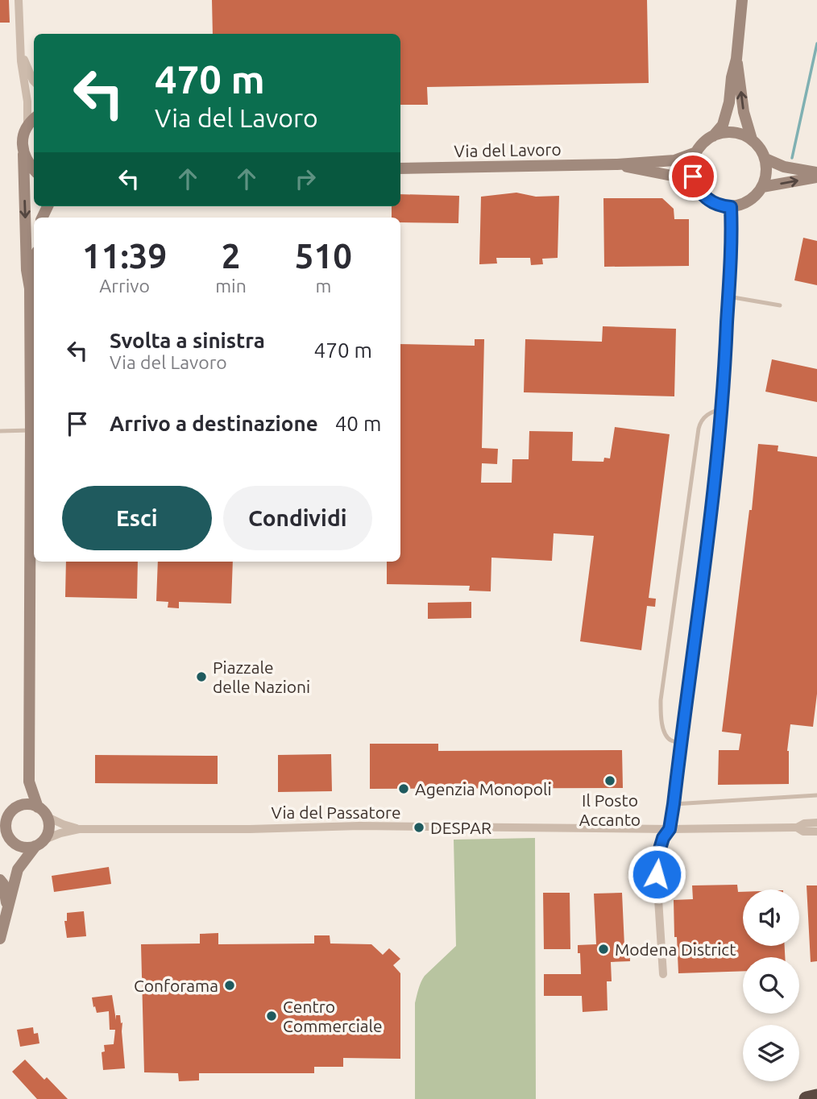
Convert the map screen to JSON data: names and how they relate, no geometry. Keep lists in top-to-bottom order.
{
  "streets": {
    "main road": ["Via del Lavoro"],
    "street": ["Via del Passatore"]
  },
  "places": [
    "Piazzale delle Nazioni",
    "Il Posto Accanto",
    "Agenzia Monopoli",
    "DESPAR",
    "Modena District",
    "Conforama",
    "Centro Commerciale"
  ],
  "page": {
    "turn": ["470 m", "Via del Lavoro"],
    "eta": [
      "11:39",
      "Arrivo",
      "2",
      "min",
      "510",
      "m"
    ],
    "list": [
      {
        "name": "Svolta a sinistra",
        "note": "Via del Lavoro",
        "value": "470 m"
      },
      {
        "name": "Arrivo a destinazione",
        "value": "40 m"
      }
    ],
    "buttons": ["Esci", "Condividi"]
  }
}
